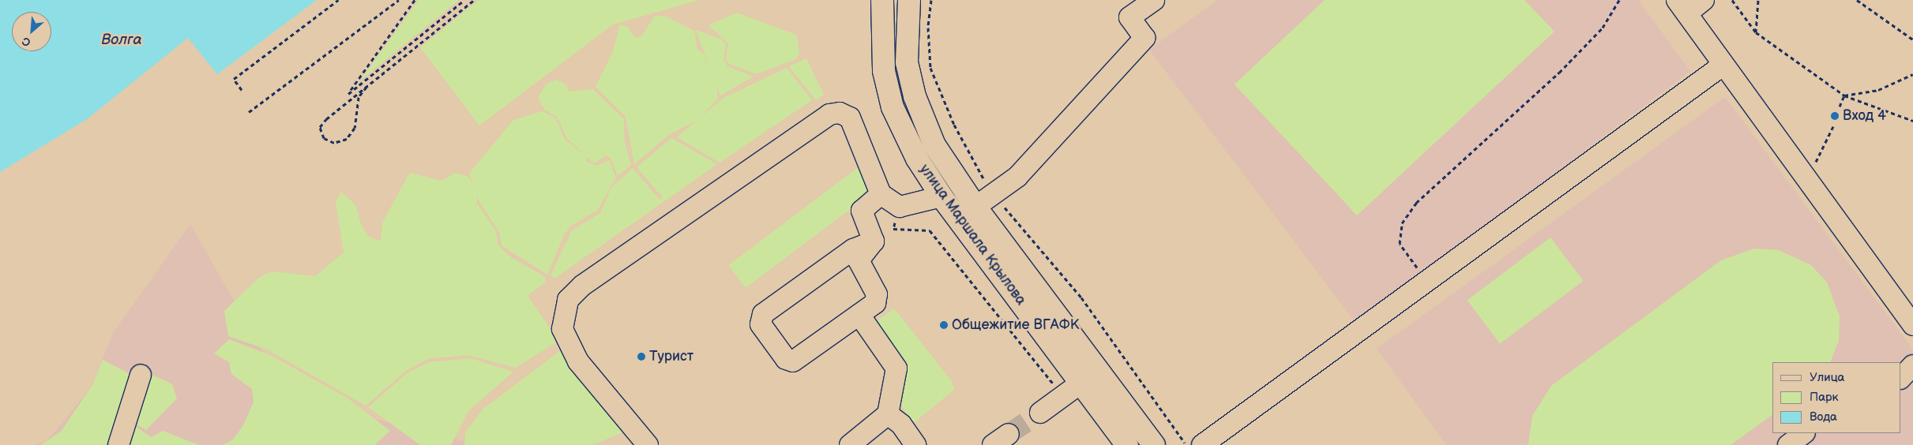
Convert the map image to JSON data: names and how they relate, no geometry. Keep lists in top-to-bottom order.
{
  "streets": {
    "main road": ["улица Маршала Крылова"]
  },
  "water": ["Волга"],
  "places": ["Вход 4", "Общежитие ВГАФК", "Турист"],
  "legend": ["Улица", "Парк", "Вода"],
  "north": "bottom left"
}
